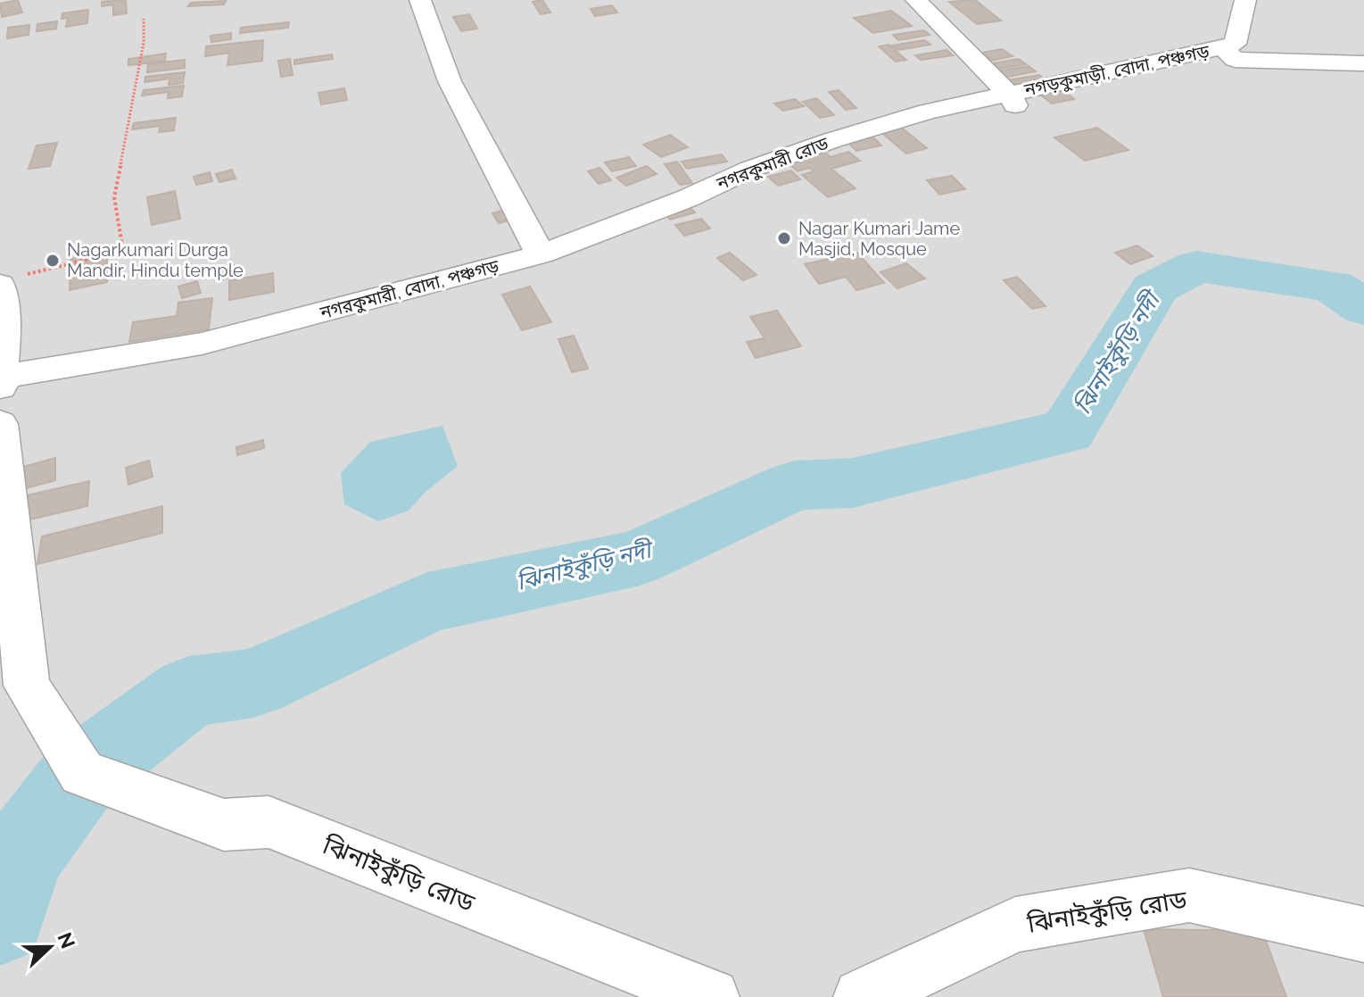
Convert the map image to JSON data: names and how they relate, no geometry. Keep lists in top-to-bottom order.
{
  "streets": {
    "street": [
      "নগড়কুমাড়ী, বোদা, পঞ্চগড়",
      "নগরকুমারী রোড",
      "নগরকুমারী, বোদা, পঞ্চগড়",
      "ঝিনাইকুঁড়ি রোড"
    ]
  },
  "crossings": [
    ["নগড়কুমাড়ী, বোদা, পঞ্চগড়", "নগরকুমারী রোড"],
    ["নগরকুমারী রোড", "নগরকুমারী, বোদা, পঞ্চগড়"]
  ],
  "water": ["ঝিনাইকুঁড়ি নদী"],
  "places": ["Nagar Kumari Jame Masjid, Mosque", "Nagarkumari Durga Mandir, Hindu temple"],
  "north": "right"
}
